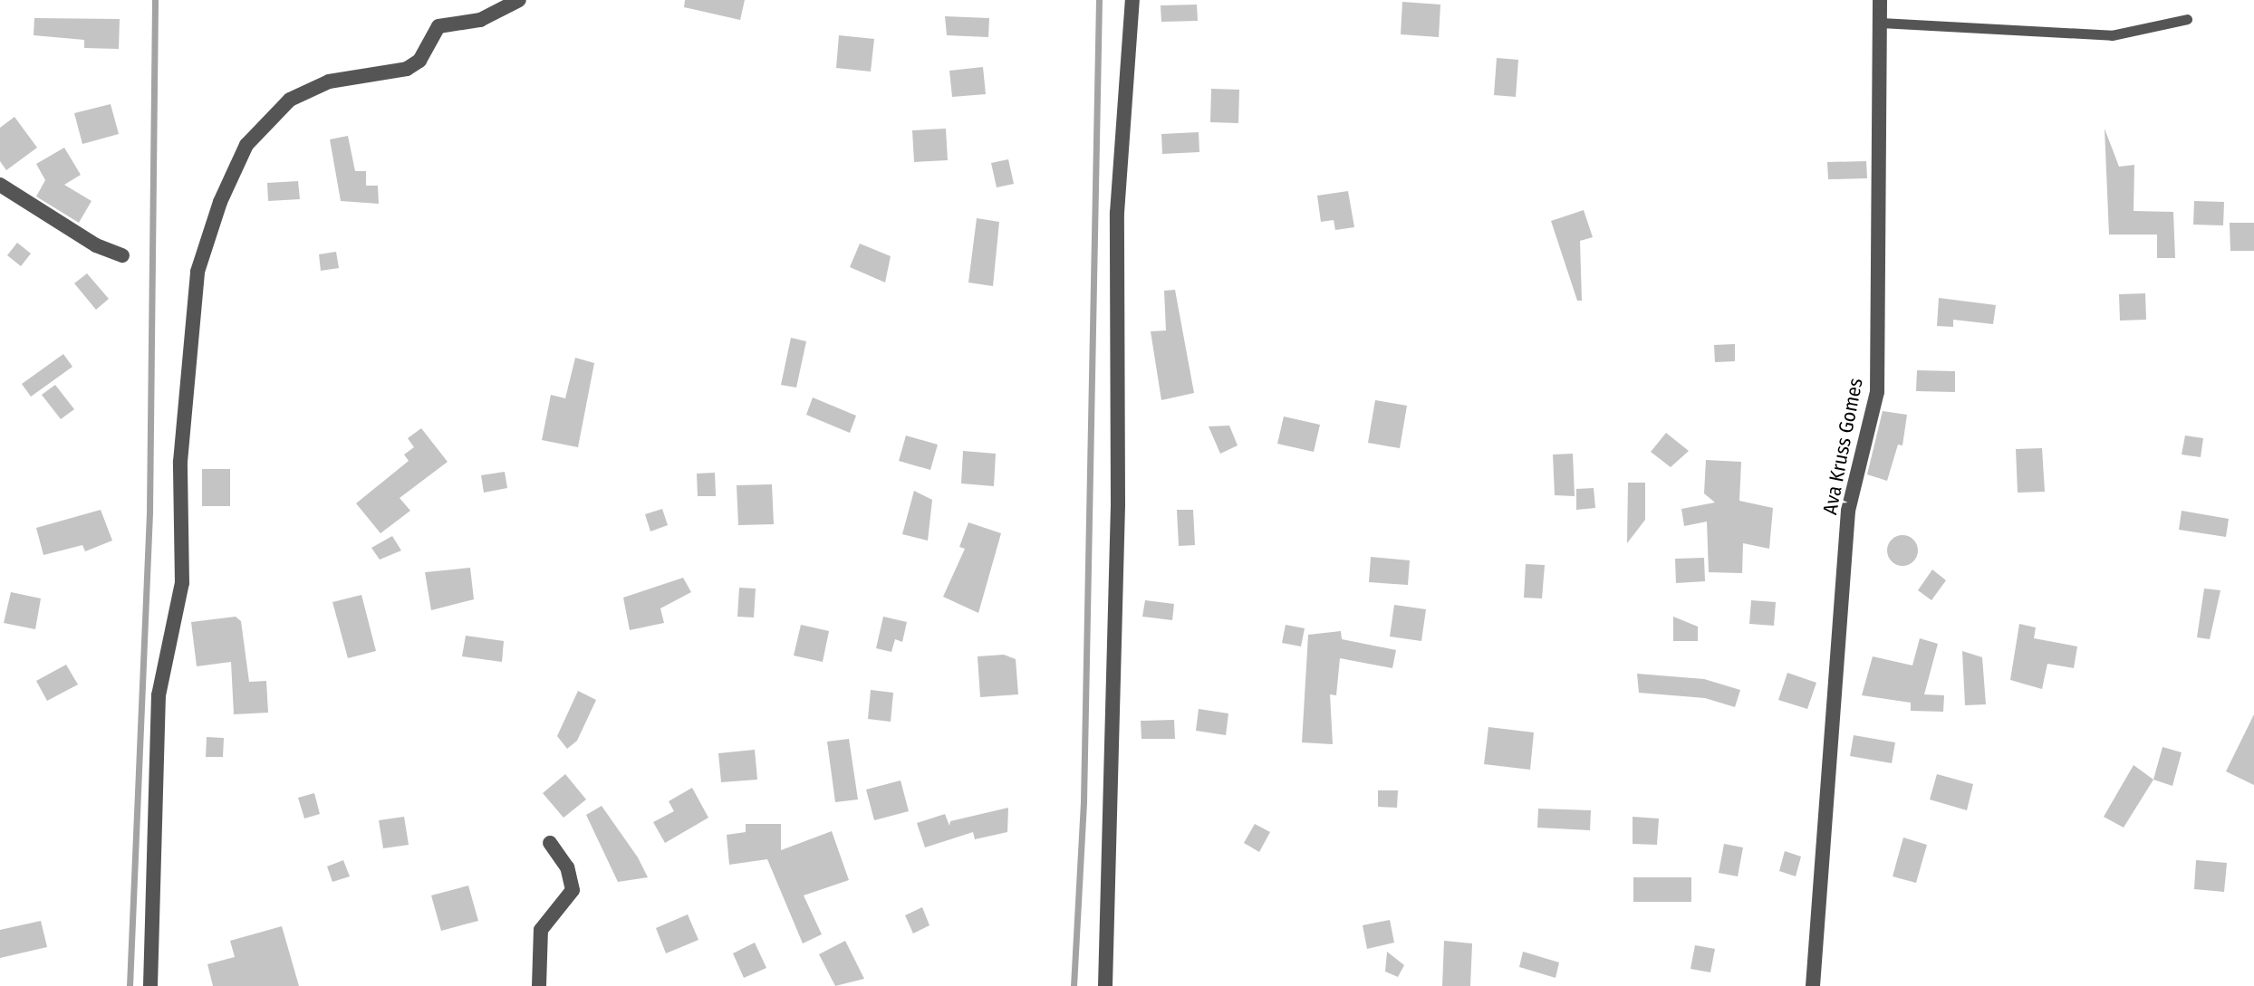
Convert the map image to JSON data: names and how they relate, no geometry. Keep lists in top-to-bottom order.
{
  "streets": {
    "street": ["Ava Kruss Gomes"]
  }
}
